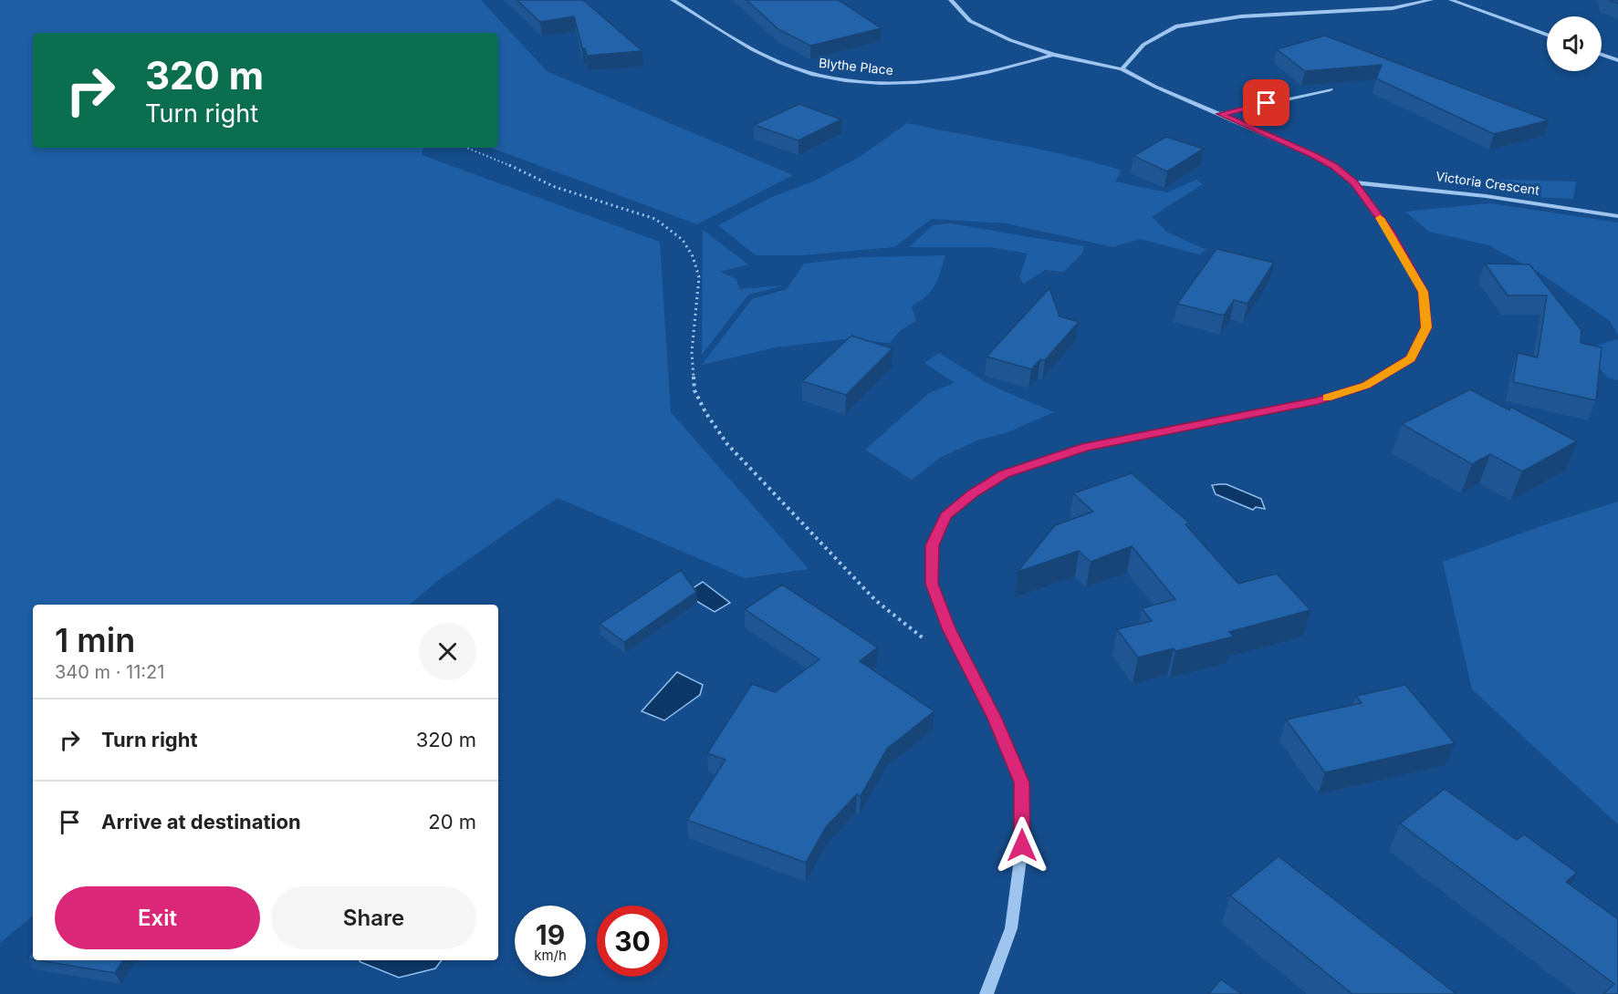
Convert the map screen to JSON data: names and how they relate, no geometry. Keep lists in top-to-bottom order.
{
  "streets": {
    "street": ["Blythe Place", "Victoria Crescent"]
  },
  "page": {
    "turn": ["320 m", "Turn right"],
    "heading": ["1 min", "340 m · 11:21"],
    "list": [
      {
        "name": "Turn right",
        "value": "320 m"
      },
      {
        "name": "Arrive at destination",
        "value": "20 m"
      }
    ],
    "buttons": ["Exit", "Share"],
    "speed": "19 km/h",
    "limit": "30"
  }
}
